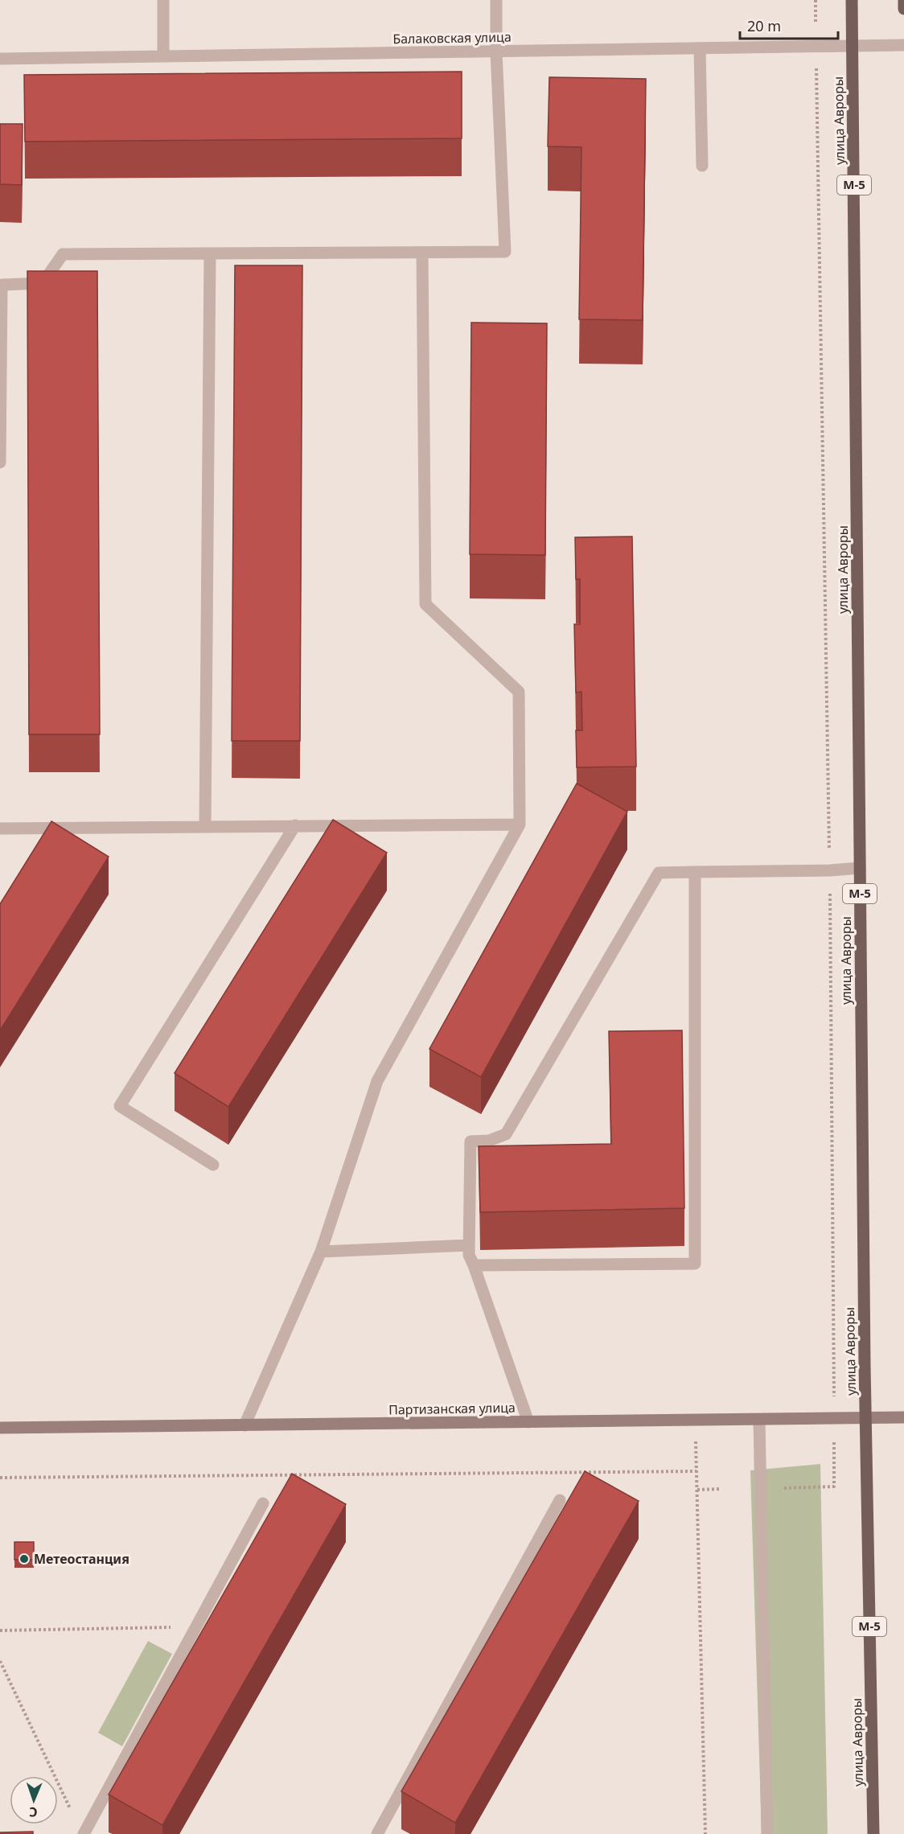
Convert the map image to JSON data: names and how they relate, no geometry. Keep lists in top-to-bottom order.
{
  "streets": {
    "main road": ["улица Авроры", "М-5"],
    "street": ["Балаковская улица", "Партизанская улица"]
  },
  "crossings": [
    ["Балаковская улица", "улица Авроры"],
    ["улица Авроры", "Партизанская улица"]
  ],
  "places": ["Метеостанция"],
  "scale_bar": "20 m",
  "north": "bottom"
}
